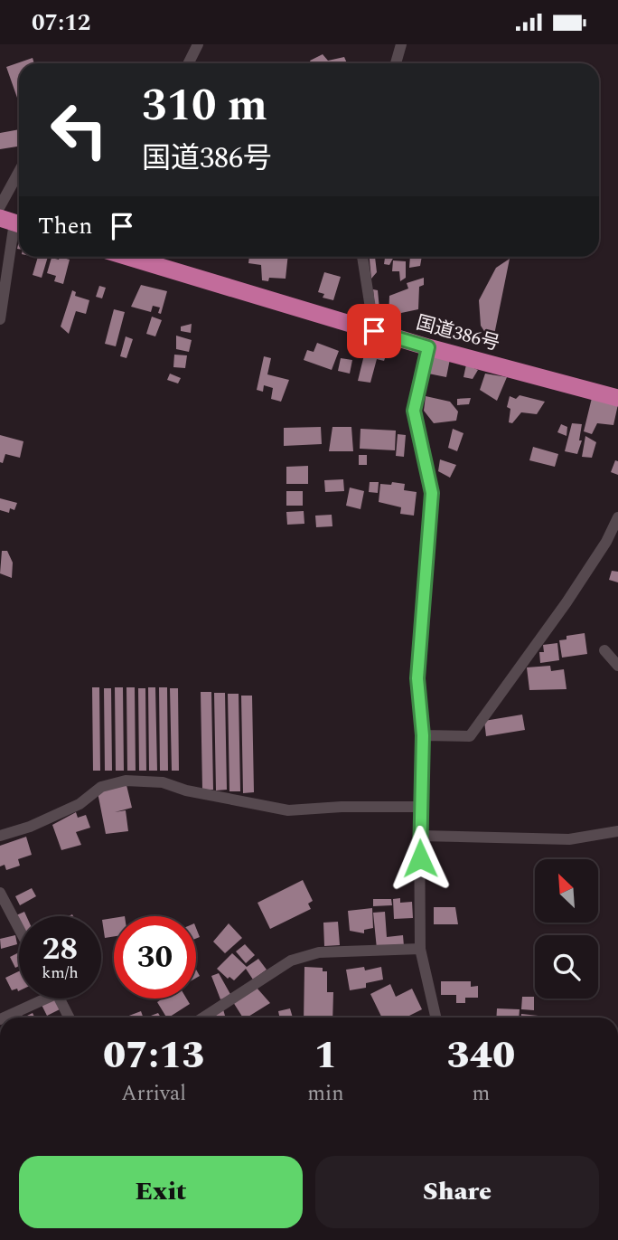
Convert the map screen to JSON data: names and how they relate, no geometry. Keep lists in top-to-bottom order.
{
  "streets": {
    "highway": ["国道386号"]
  },
  "north": "top left",
  "page": {
    "status": "07:12",
    "turn": ["310 m", "国道386号"],
    "then": "Then",
    "speed": "28 km/h",
    "limit": "30",
    "eta": [
      "07:13",
      "Arrival",
      "1",
      "min",
      "340",
      "m"
    ],
    "buttons": ["Exit", "Share"]
  }
}
